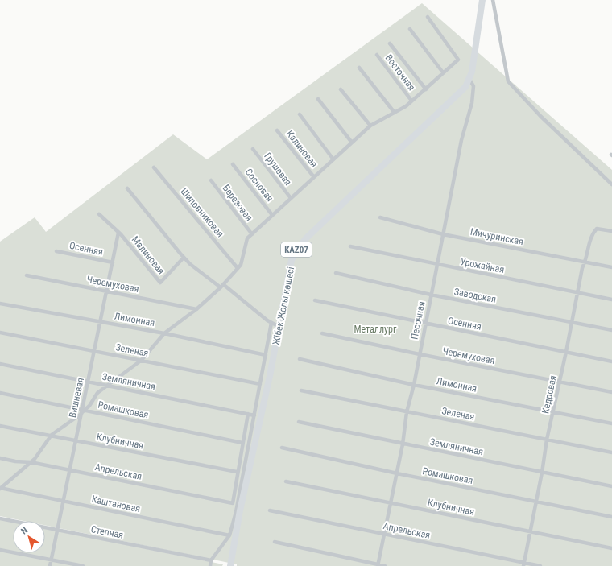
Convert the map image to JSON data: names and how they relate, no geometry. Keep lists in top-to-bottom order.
{
  "streets": {
    "highway": ["KAZ07", "Жібек Жолы көшесі"],
    "street": [
      "Восточная",
      "Калиновая",
      "Грушевая",
      "Сосновая",
      "Березовая",
      "Шиповниковая",
      "Мичуринская",
      "Осенняя",
      "Малиновая",
      "Урожайная",
      "Черемуховая",
      "Заводская",
      "Лимонная",
      "Песочная",
      "Зеленая",
      "Земляничная",
      "Кедровая",
      "Вишневая",
      "Ромашковая",
      "Клубничная",
      "Апрельская",
      "Каштановая",
      "Степная"
    ]
  },
  "crossings": [
    ["Мичуринская", "Песочная"],
    ["Мичуринская", "Кедровая"],
    ["Осенняя", "Песочная"],
    ["Осенняя", "Кедровая"],
    ["Осенняя", "Вишневая"],
    ["Малиновая", "Вишневая"],
    ["Урожайная", "Песочная"],
    ["Урожайная", "Кедровая"],
    ["Черемуховая", "Песочная"],
    ["Черемуховая", "Кедровая"],
    ["Черемуховая", "Вишневая"],
    ["Заводская", "Песочная"],
    ["Заводская", "Кедровая"],
    ["Жібек Жолы көшесі", "Песочная"],
    ["Лимонная", "Песочная"],
    ["Лимонная", "Кедровая"],
    ["Лимонная", "Вишневая"],
    ["Песочная", "Зеленая"],
    ["Песочная", "Земляничная"],
    ["Песочная", "Ромашковая"],
    ["Песочная", "Клубничная"],
    ["Песочная", "Апрельская"],
    ["Зеленая", "Кедровая"],
    ["Зеленая", "Вишневая"],
    ["Земляничная", "Кедровая"],
    ["Земляничная", "Вишневая"],
    ["Кедровая", "Ромашковая"],
    ["Кедровая", "Клубничная"],
    ["Кедровая", "Апрельская"],
    ["Вишневая", "Ромашковая"],
    ["Вишневая", "Клубничная"],
    ["Вишневая", "Апрельская"],
    ["Вишневая", "Каштановая"],
    ["Вишневая", "Степная"],
    ["Клубничная", "Апрельская"]
  ],
  "parks": ["Металлург"],
  "north": "top left"
}
